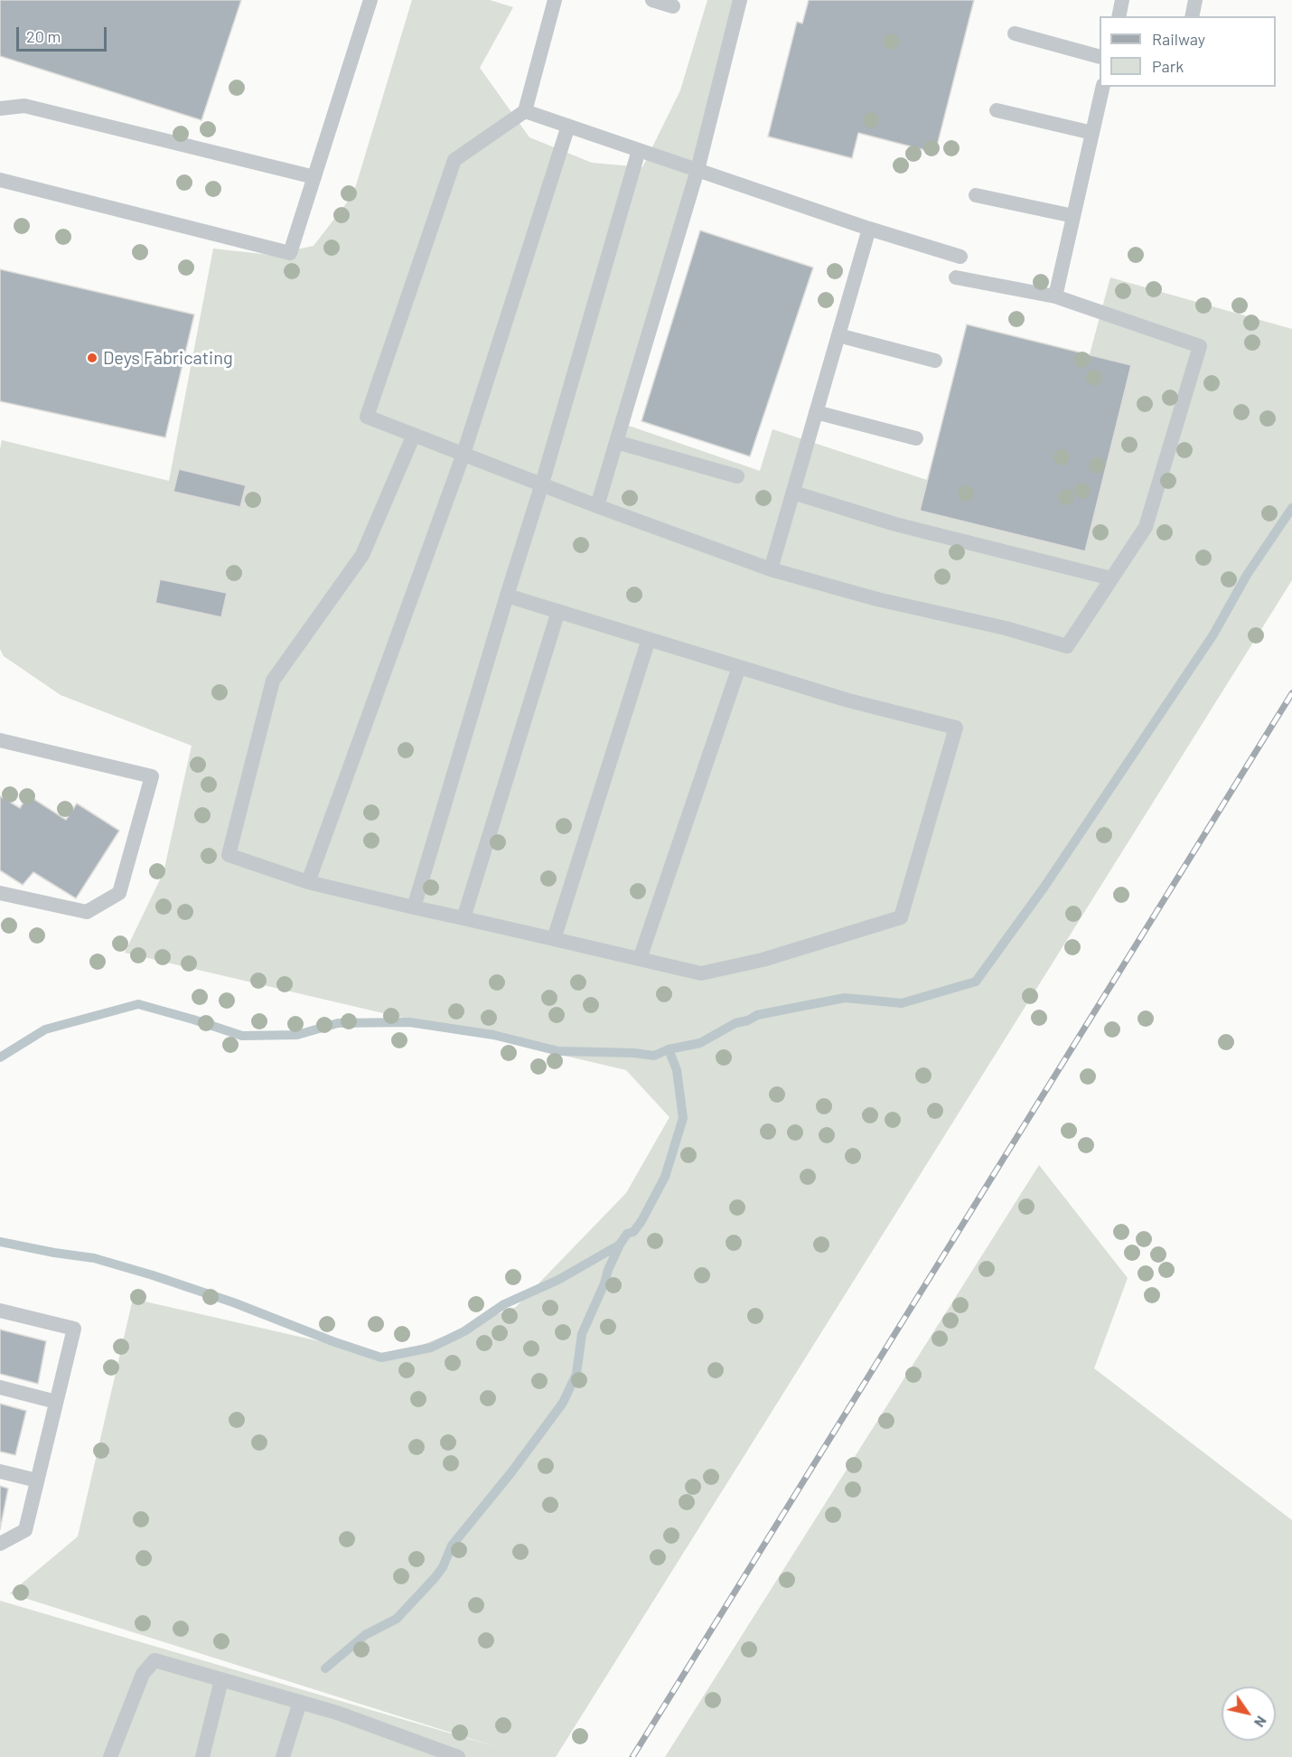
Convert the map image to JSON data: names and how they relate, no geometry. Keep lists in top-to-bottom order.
{
  "places": ["Deys Fabricating"],
  "legend": ["Railway", "Park"],
  "scale_bar": "20 m",
  "north": "bottom right"
}
